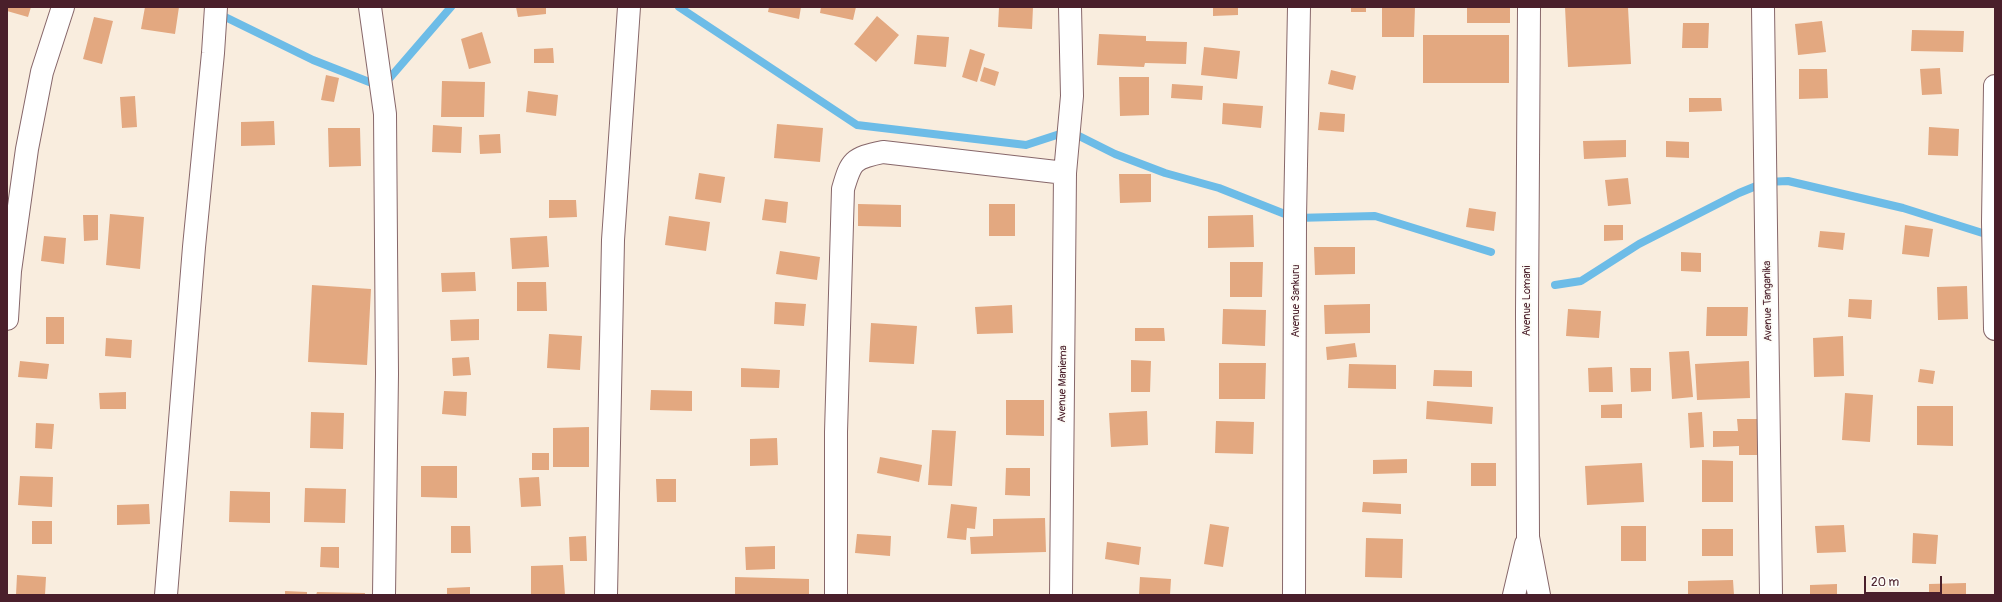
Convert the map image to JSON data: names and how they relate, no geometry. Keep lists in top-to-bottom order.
{
  "streets": {
    "street": [
      "Avenue Sankuru",
      "Avenue Lomani",
      "Avenue Tanganika",
      "Avenue Maniema"
    ]
  },
  "scale_bar": "20 m"
}
